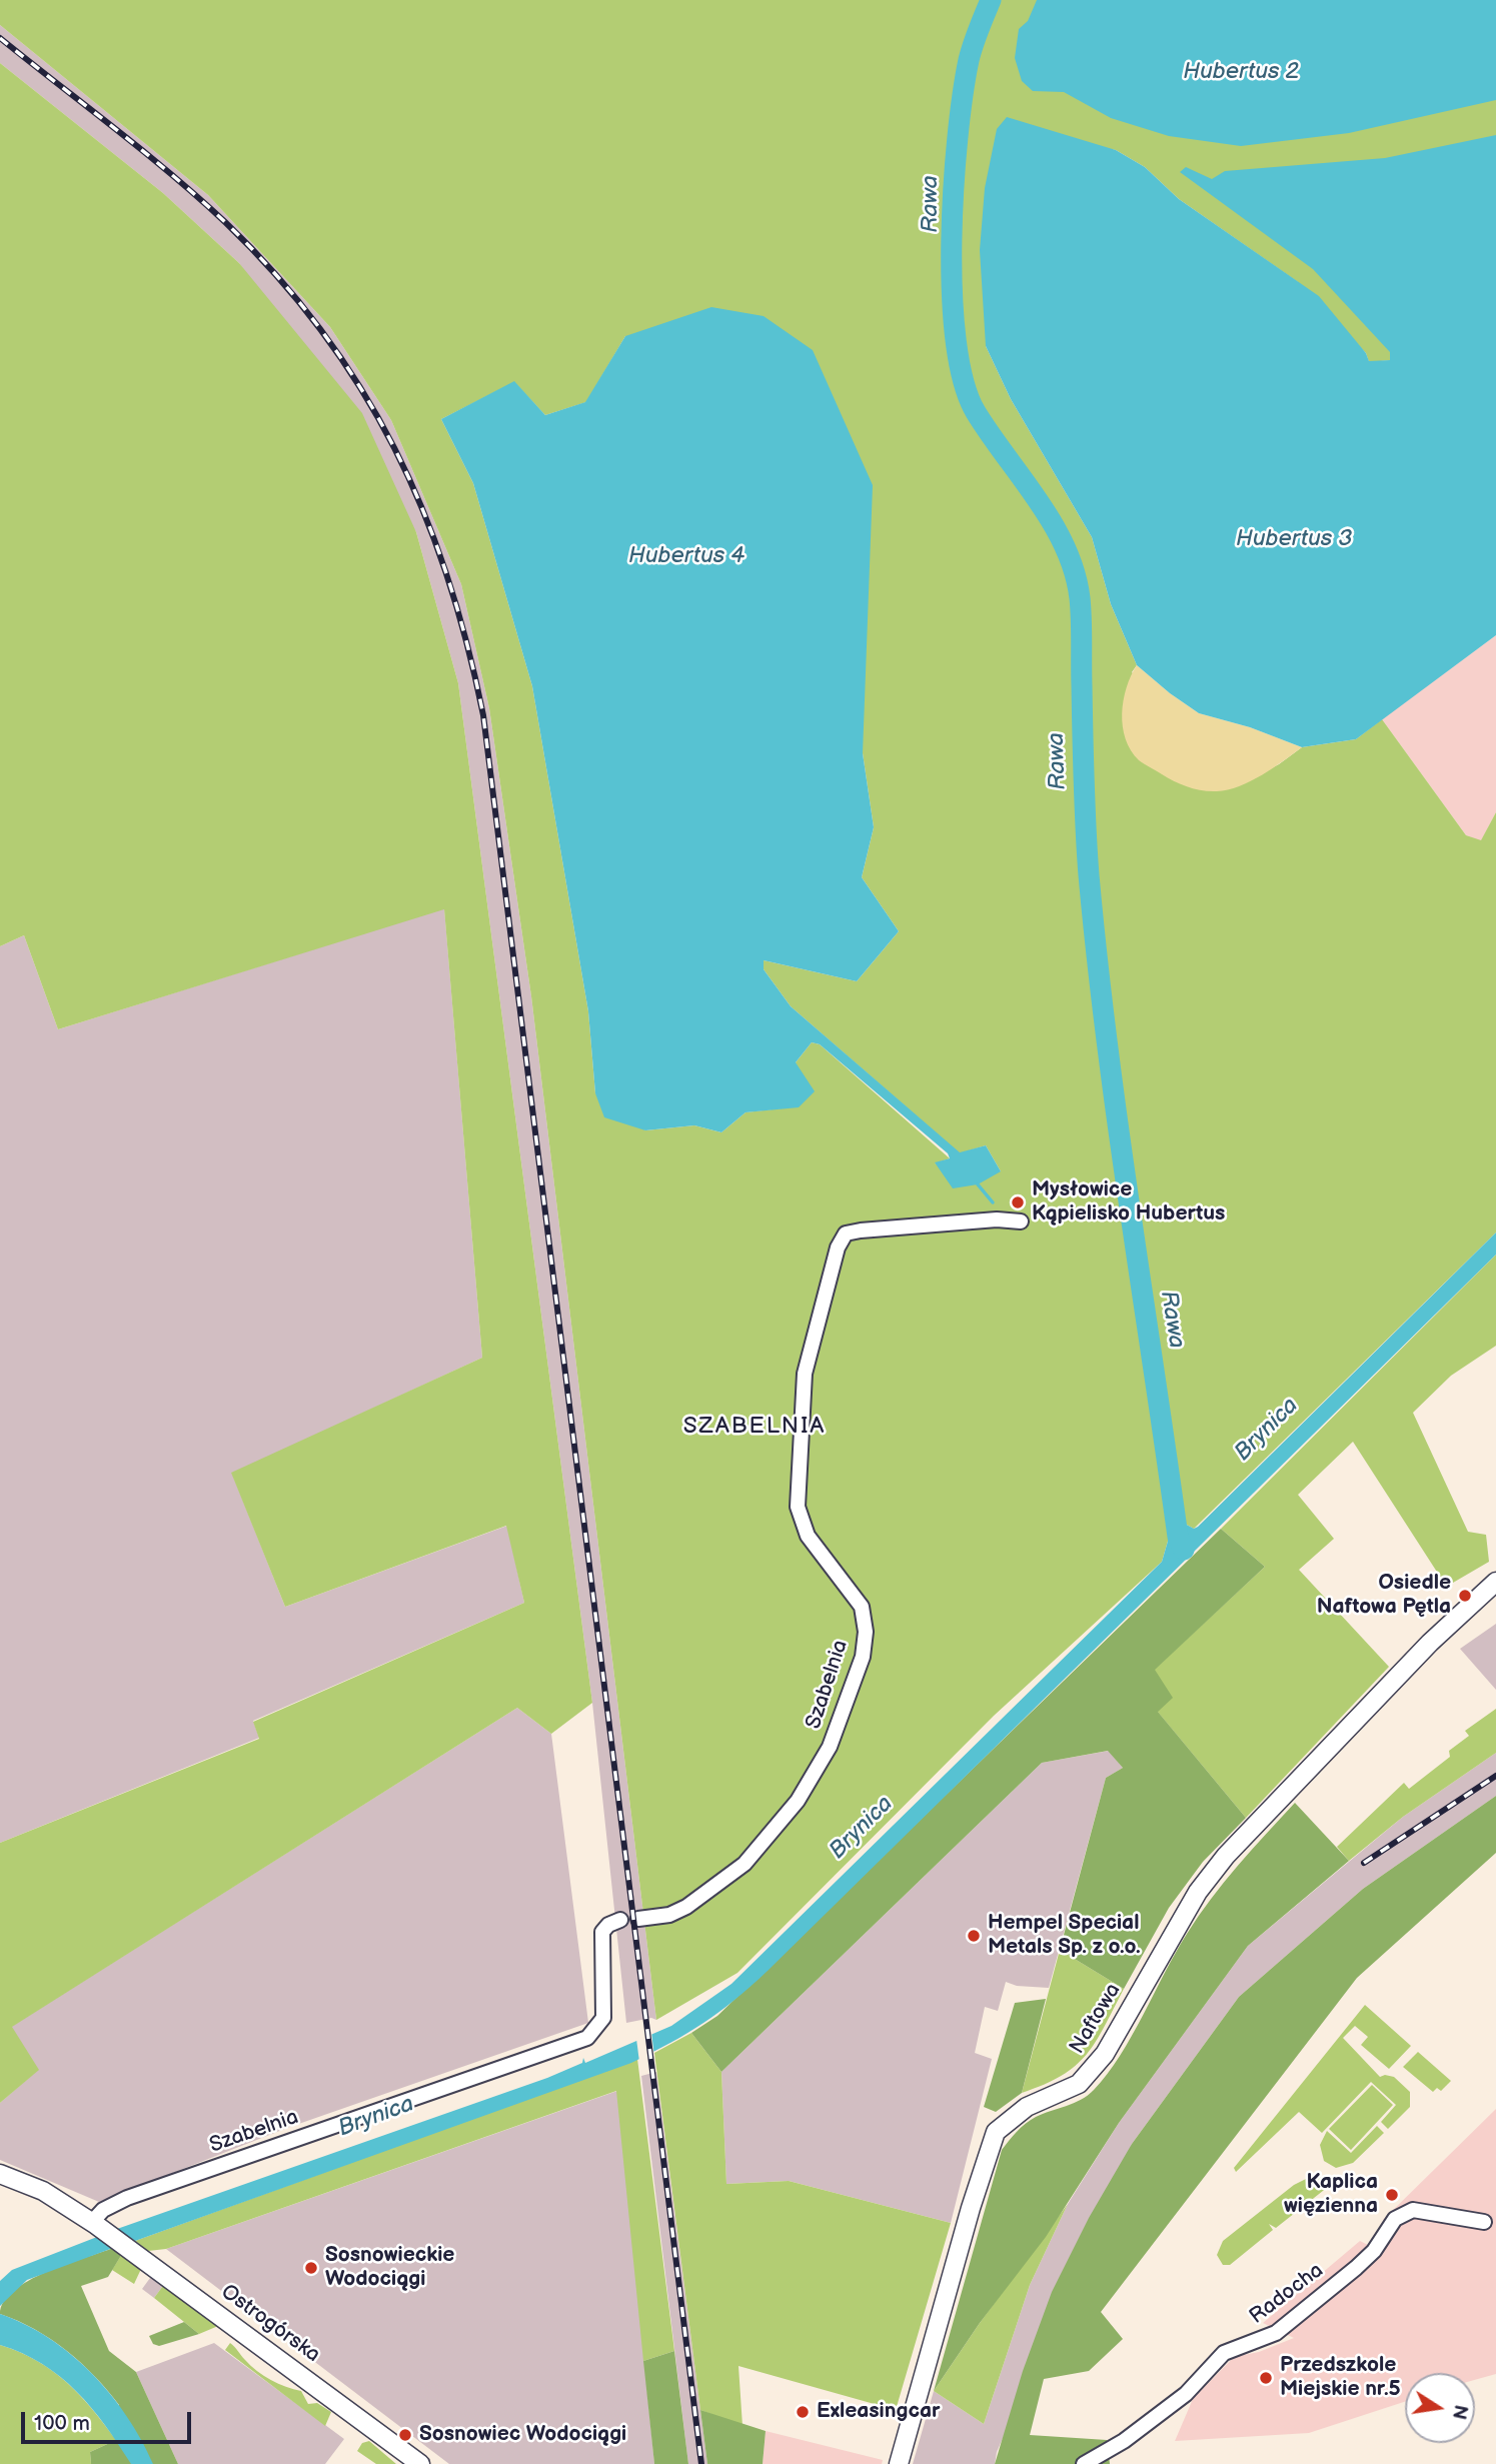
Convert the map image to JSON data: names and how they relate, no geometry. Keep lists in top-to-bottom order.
{
  "streets": {
    "street": [
      "Szabelnia",
      "Naftowa",
      "Radocha",
      "Ostrogórska"
    ]
  },
  "crossings": [
    ["Szabelnia", "Ostrogórska"]
  ],
  "districts": ["SZABELNIA"],
  "water": [
    "Hubertus 2",
    "Rawa",
    "Hubertus 3",
    "Hubertus 4",
    "Brynica"
  ],
  "places": [
    "Mysłowice Kąpielisko Hubertus",
    "Osiedle Naftowa Pętla",
    "Hempel Special Metals Sp. z o.o.",
    "Kaplica więzienna",
    "Sosnowieckie Wodociągi",
    "Przedszkole Miejskie nr.5",
    "Exleasingcar",
    "Sosnowiec Wodociągi"
  ],
  "scale_bar": "100 m",
  "north": "right"
}
